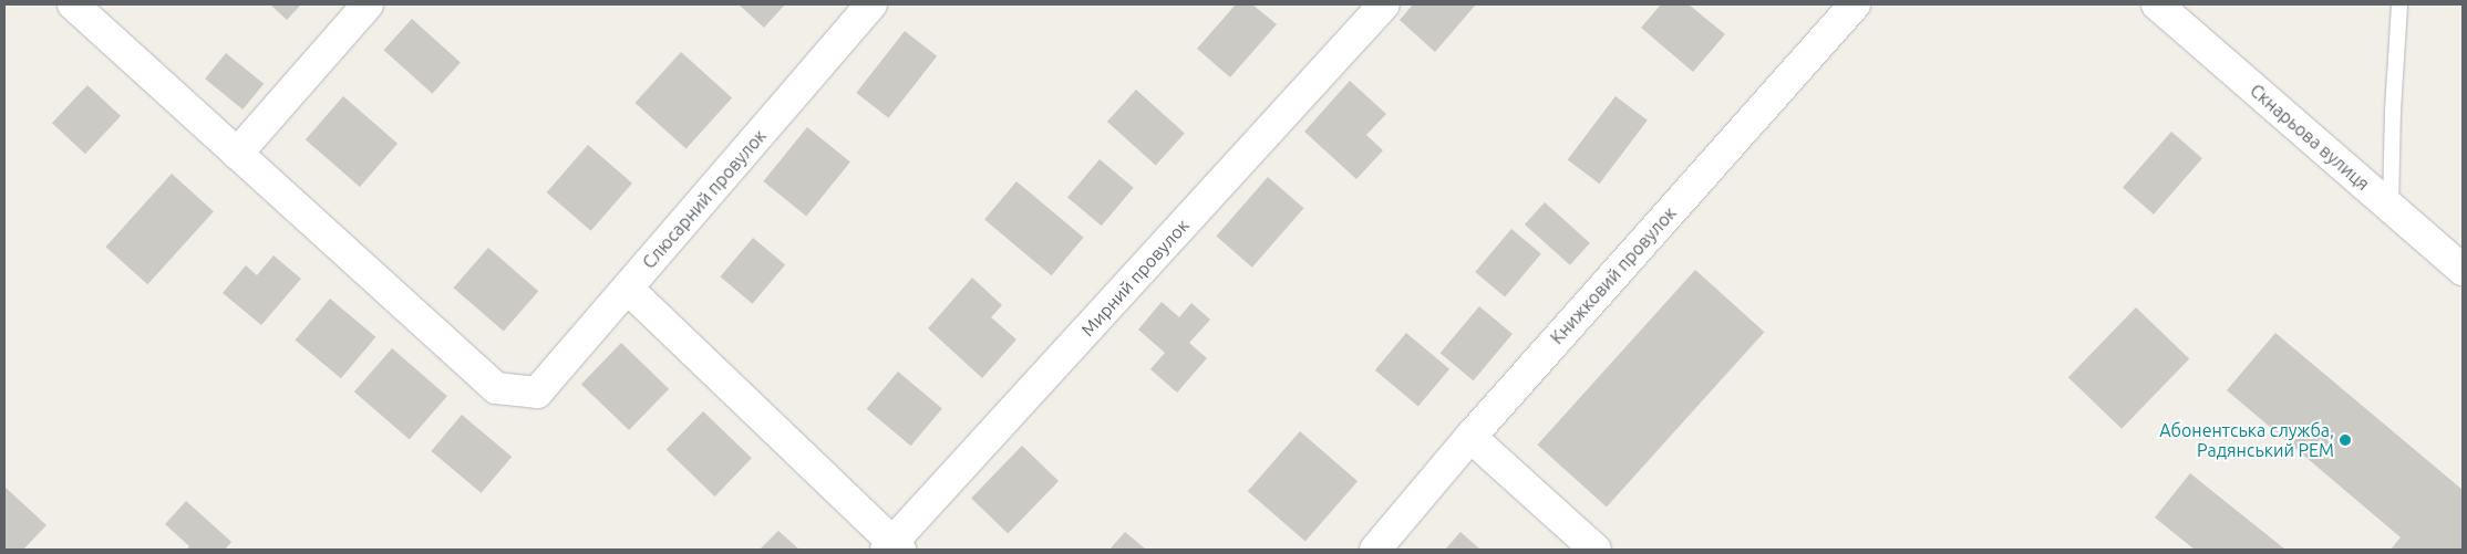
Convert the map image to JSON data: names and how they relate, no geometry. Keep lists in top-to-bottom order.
{
  "streets": {
    "street": [
      "Скнарьова вулиця",
      "Слюсарний провулок",
      "Книжковий провулок",
      "Мирний провулок"
    ]
  },
  "places": ["Абонентська служба, Радянський РЕМ"]
}
